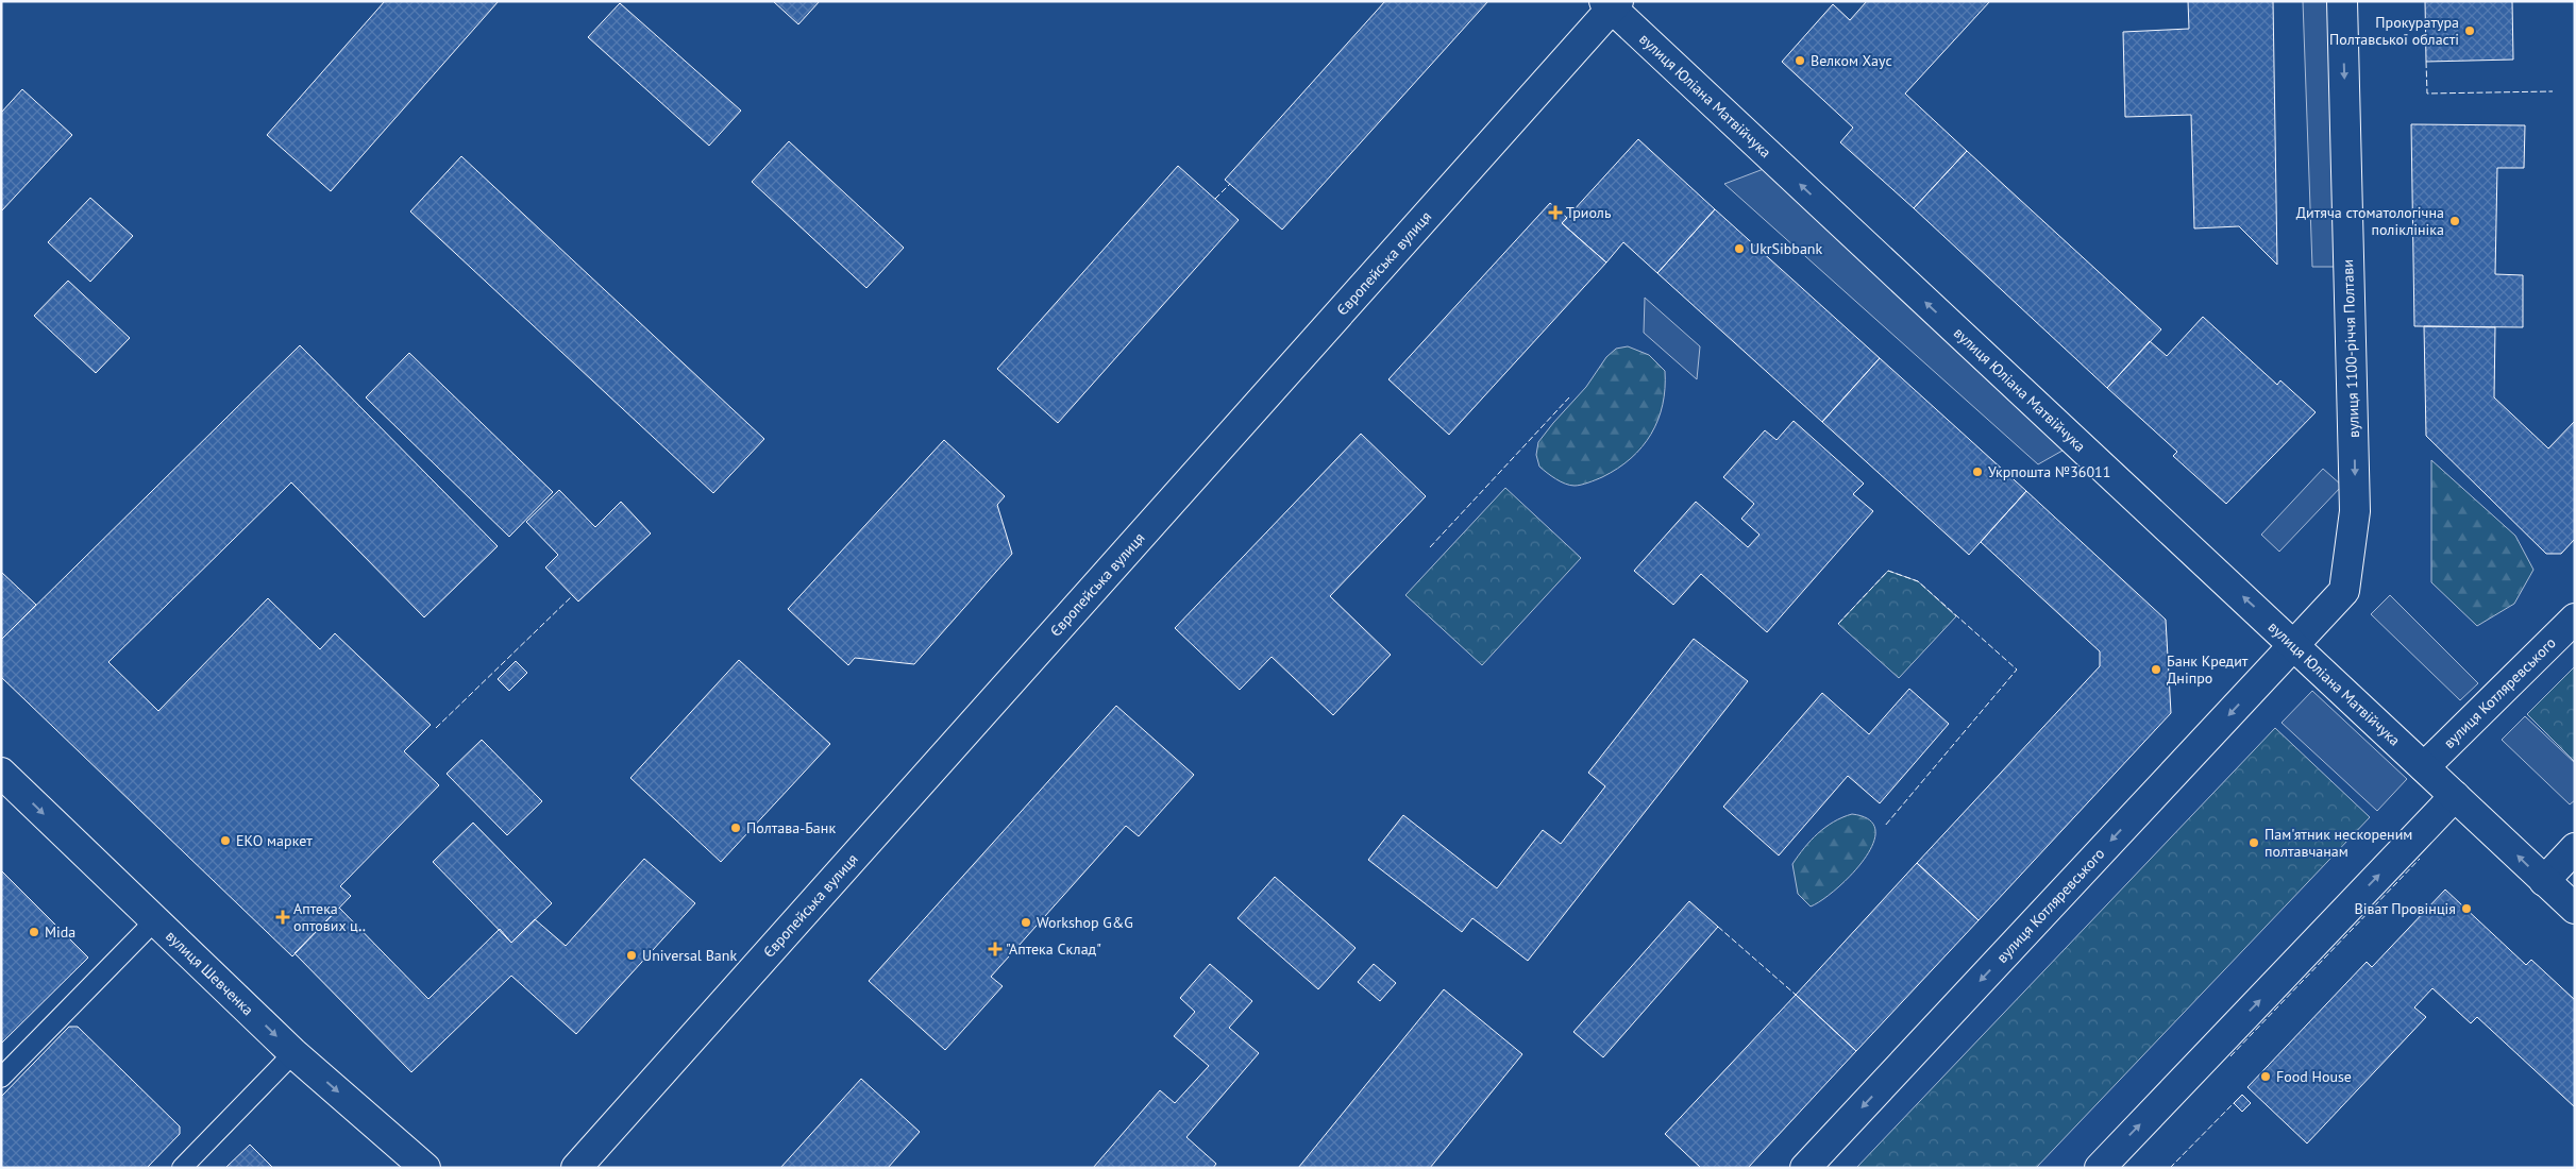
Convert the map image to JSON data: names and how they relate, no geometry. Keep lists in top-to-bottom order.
{
  "streets": {
    "street": [
      "вулиця Юліана Матвійчука",
      "Європейська вулиця",
      "вулиця 1100-річчя Полтави",
      "вулиця Котляревського",
      "вулиця Шевченка"
    ]
  },
  "crossings": [
    ["вулиця Юліана Матвійчука", "Європейська вулиця"],
    ["вулиця Юліана Матвійчука", "вулиця 1100-річчя Полтави"],
    ["вулиця Юліана Матвійчука", "вулиця Котляревського"],
    ["вулиця 1100-річчя Полтави", "вулиця Котляревського"]
  ],
  "one_way": ["вулиця Юліана Матвійчука", "вулиця 1100-річчя Полтави", "вулиця Шевченка"],
  "places": {
    "other": [
      "Прокуратура Полтавської області",
      "Велком Хаус",
      "Дитяча стоматологічна поліклініка",
      "UkrSibbank",
      "Укрпошта №36011",
      "Банк Кредит Дніпро",
      "Полтава-Банк",
      "ЕКО маркет",
      "Пам'ятник нескореним полтавчанам",
      "Віват Провінція",
      "Workshop G&G",
      "Mida",
      "Universal Bank",
      "Food House"
    ],
    "health": ["Триоль", "Аптека оптових ц‥", "\"Аптека Склад\""]
  }
}
